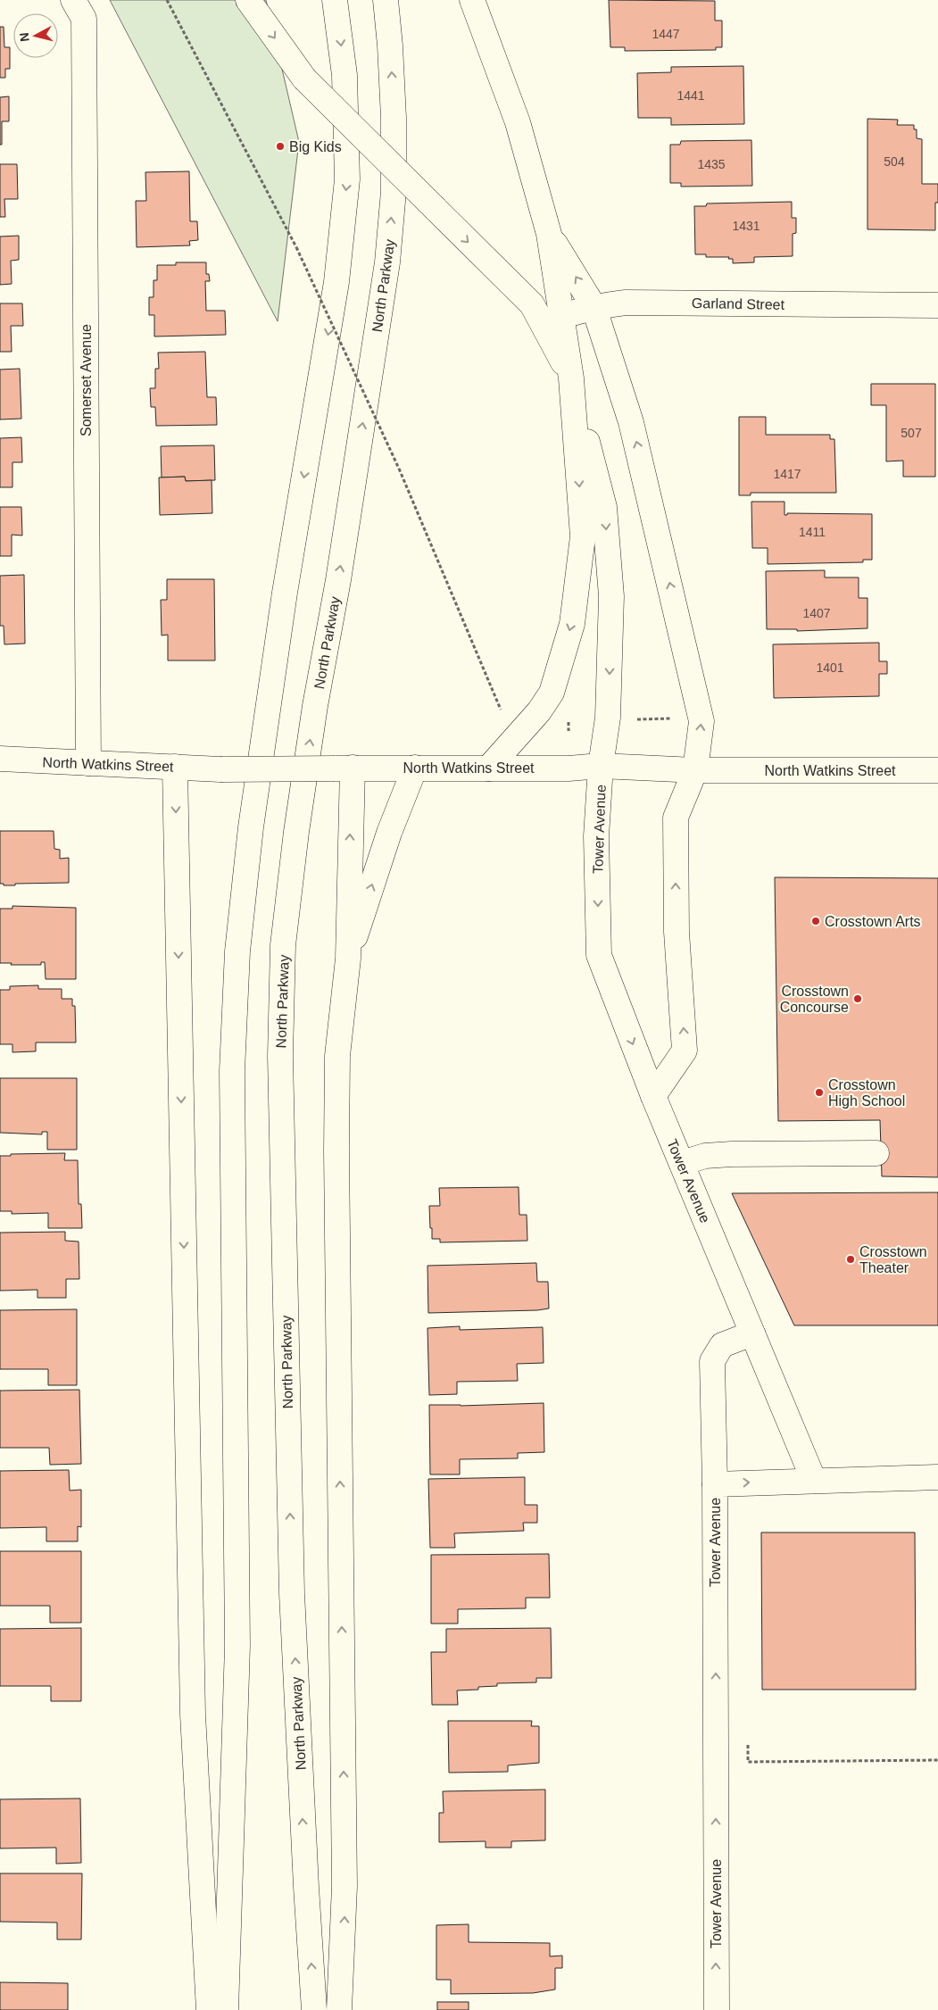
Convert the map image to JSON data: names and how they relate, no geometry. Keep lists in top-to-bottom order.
{
  "streets": {
    "main road": [
      "North Parkway",
      "Garland Street",
      "Somerset Avenue",
      "North Watkins Street",
      "Tower Avenue"
    ]
  },
  "crossings": [
    ["Somerset Avenue", "North Watkins Street"],
    ["North Watkins Street", "Tower Avenue"]
  ],
  "places": [
    "Big Kids",
    "Crosstown Arts",
    "Crosstown Concourse",
    "Crosstown High School",
    "Crosstown Theater"
  ],
  "house_numbers": [
    "1447",
    "1441",
    "504",
    "1435",
    "1431",
    "507",
    "1417",
    "1411",
    "1407",
    "1401"
  ],
  "north": "left"
}
